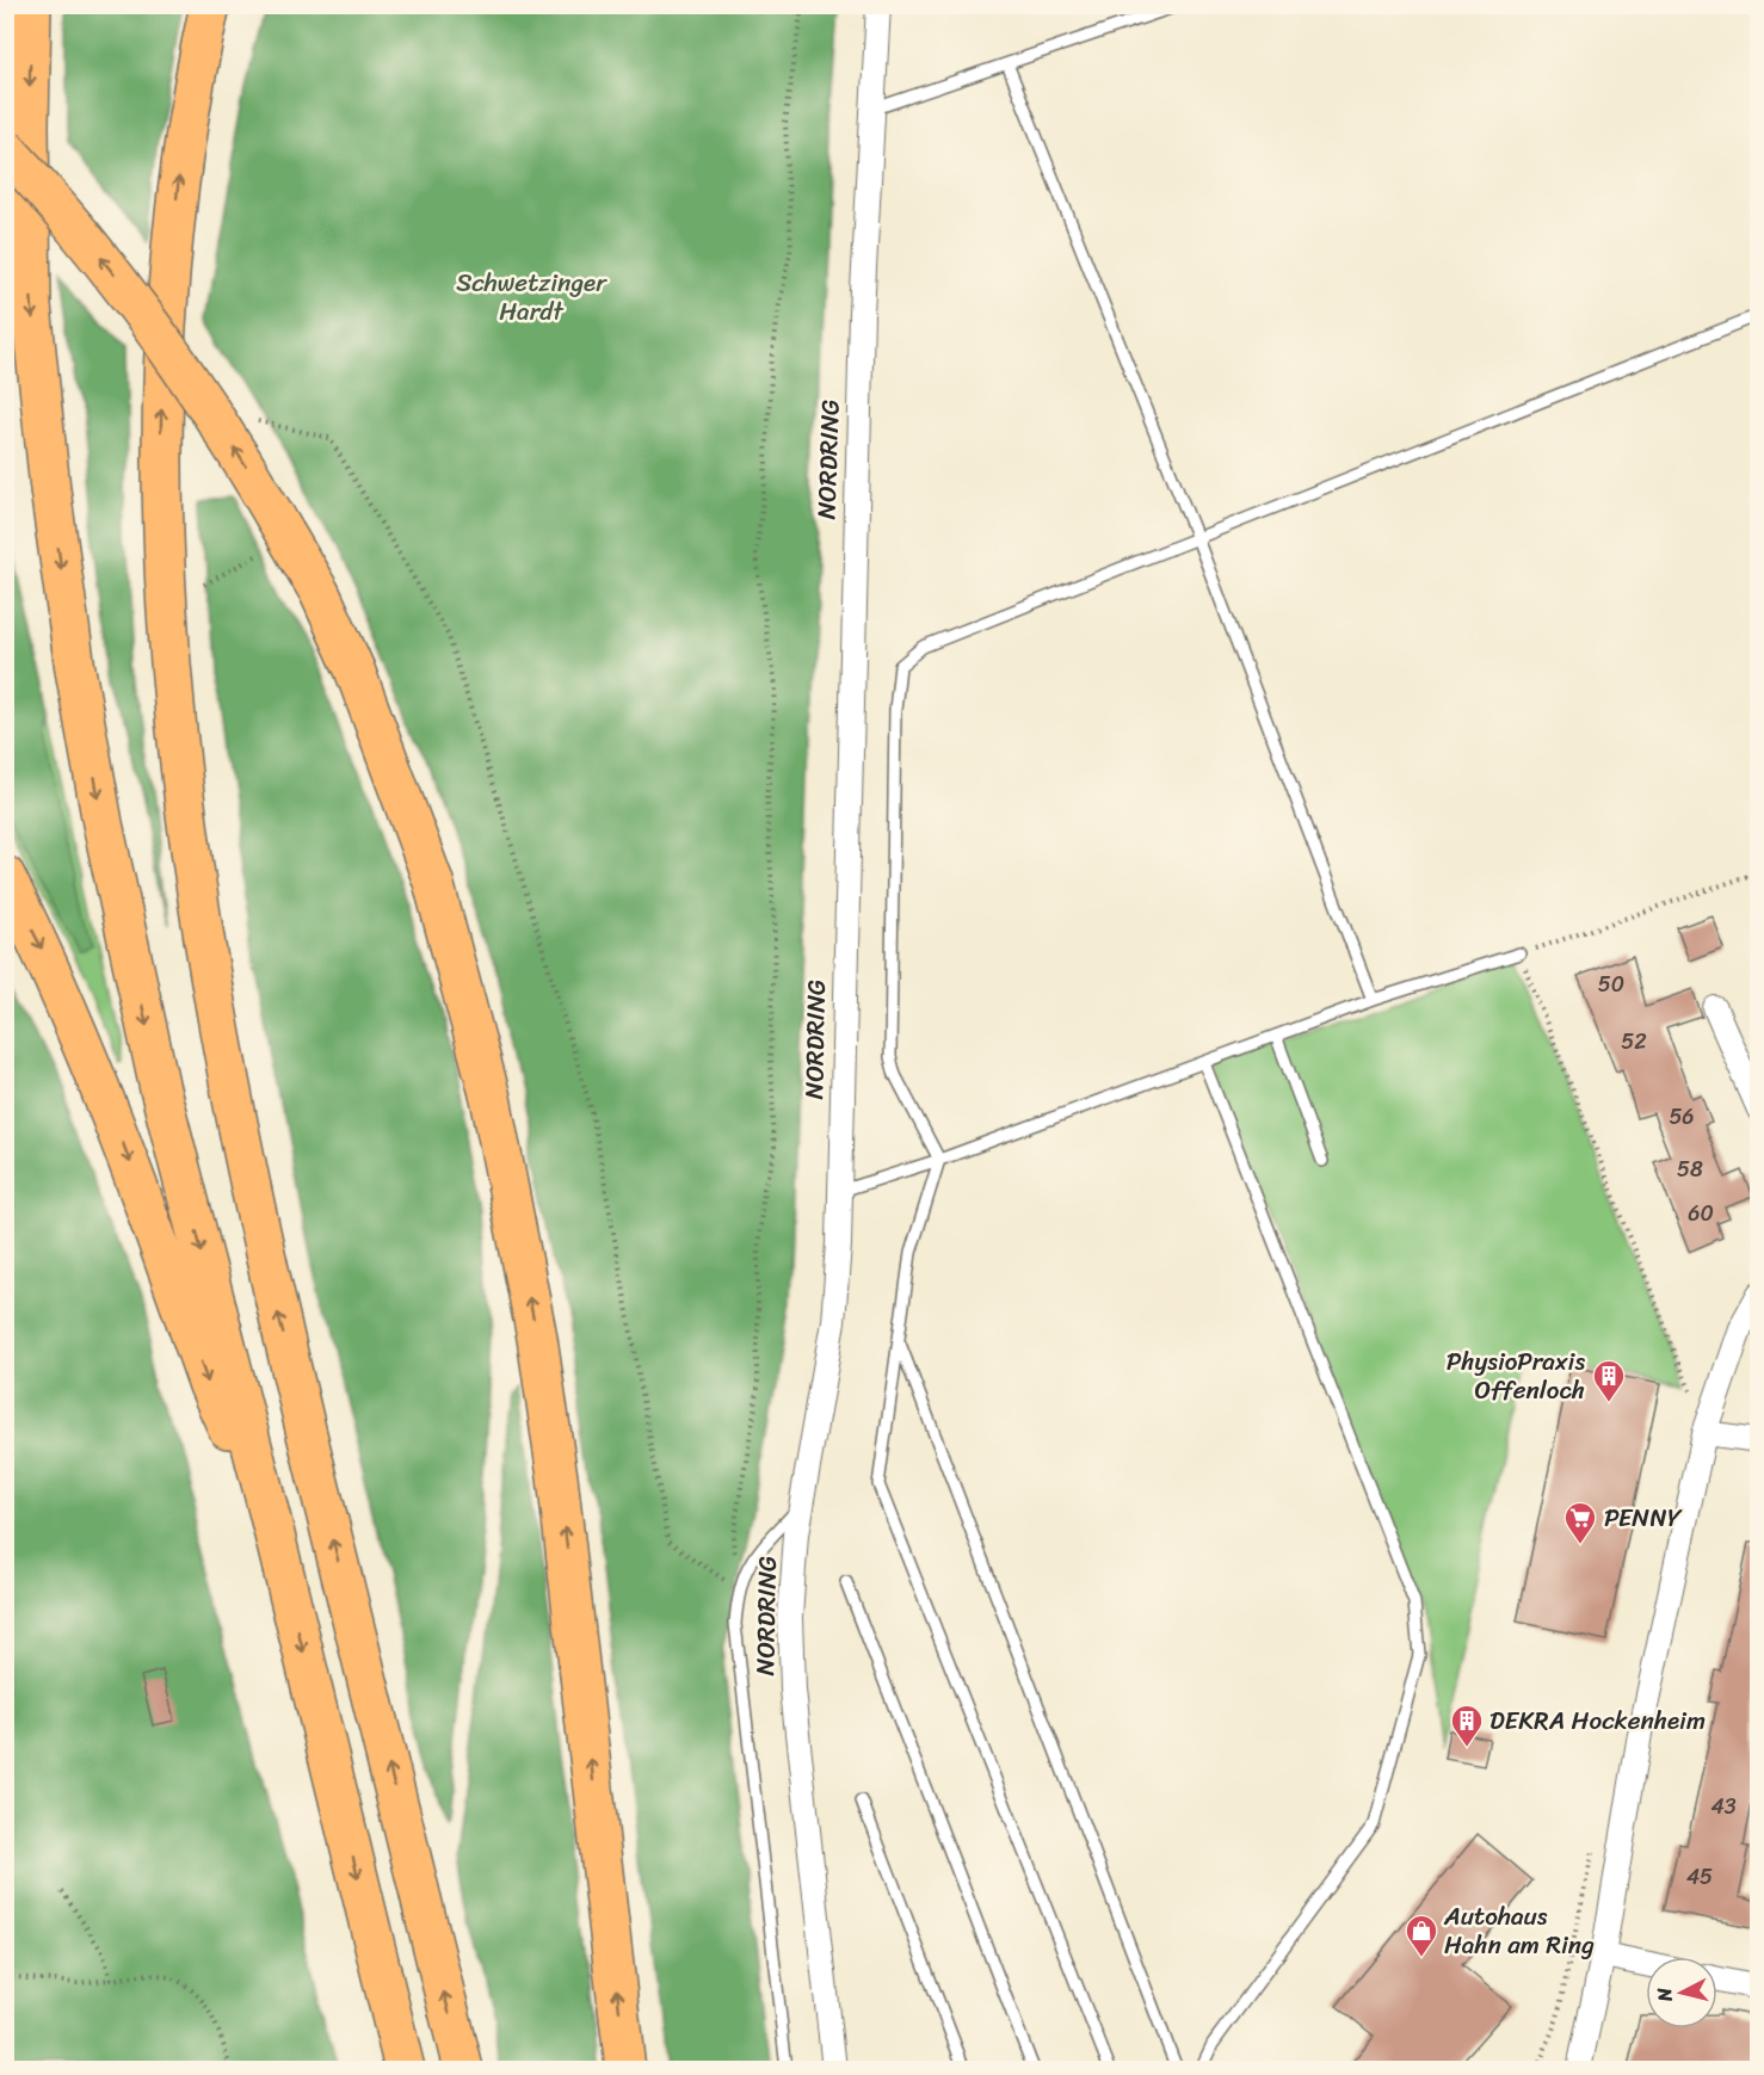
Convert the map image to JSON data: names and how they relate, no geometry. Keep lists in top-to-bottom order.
{
  "streets": {
    "street": ["NORDRING"]
  },
  "parks": ["Schwetzinger Hardt"],
  "places": {
    "building": ["PhysioPraxis Offenloch", "DEKRA Hockenheim"],
    "supermarket": ["PENNY"],
    "shop": ["Autohaus Hahn am Ring"]
  },
  "house_numbers": [
    "50",
    "52",
    "56",
    "58",
    "60",
    "43",
    "45"
  ],
  "north": "left"
}
